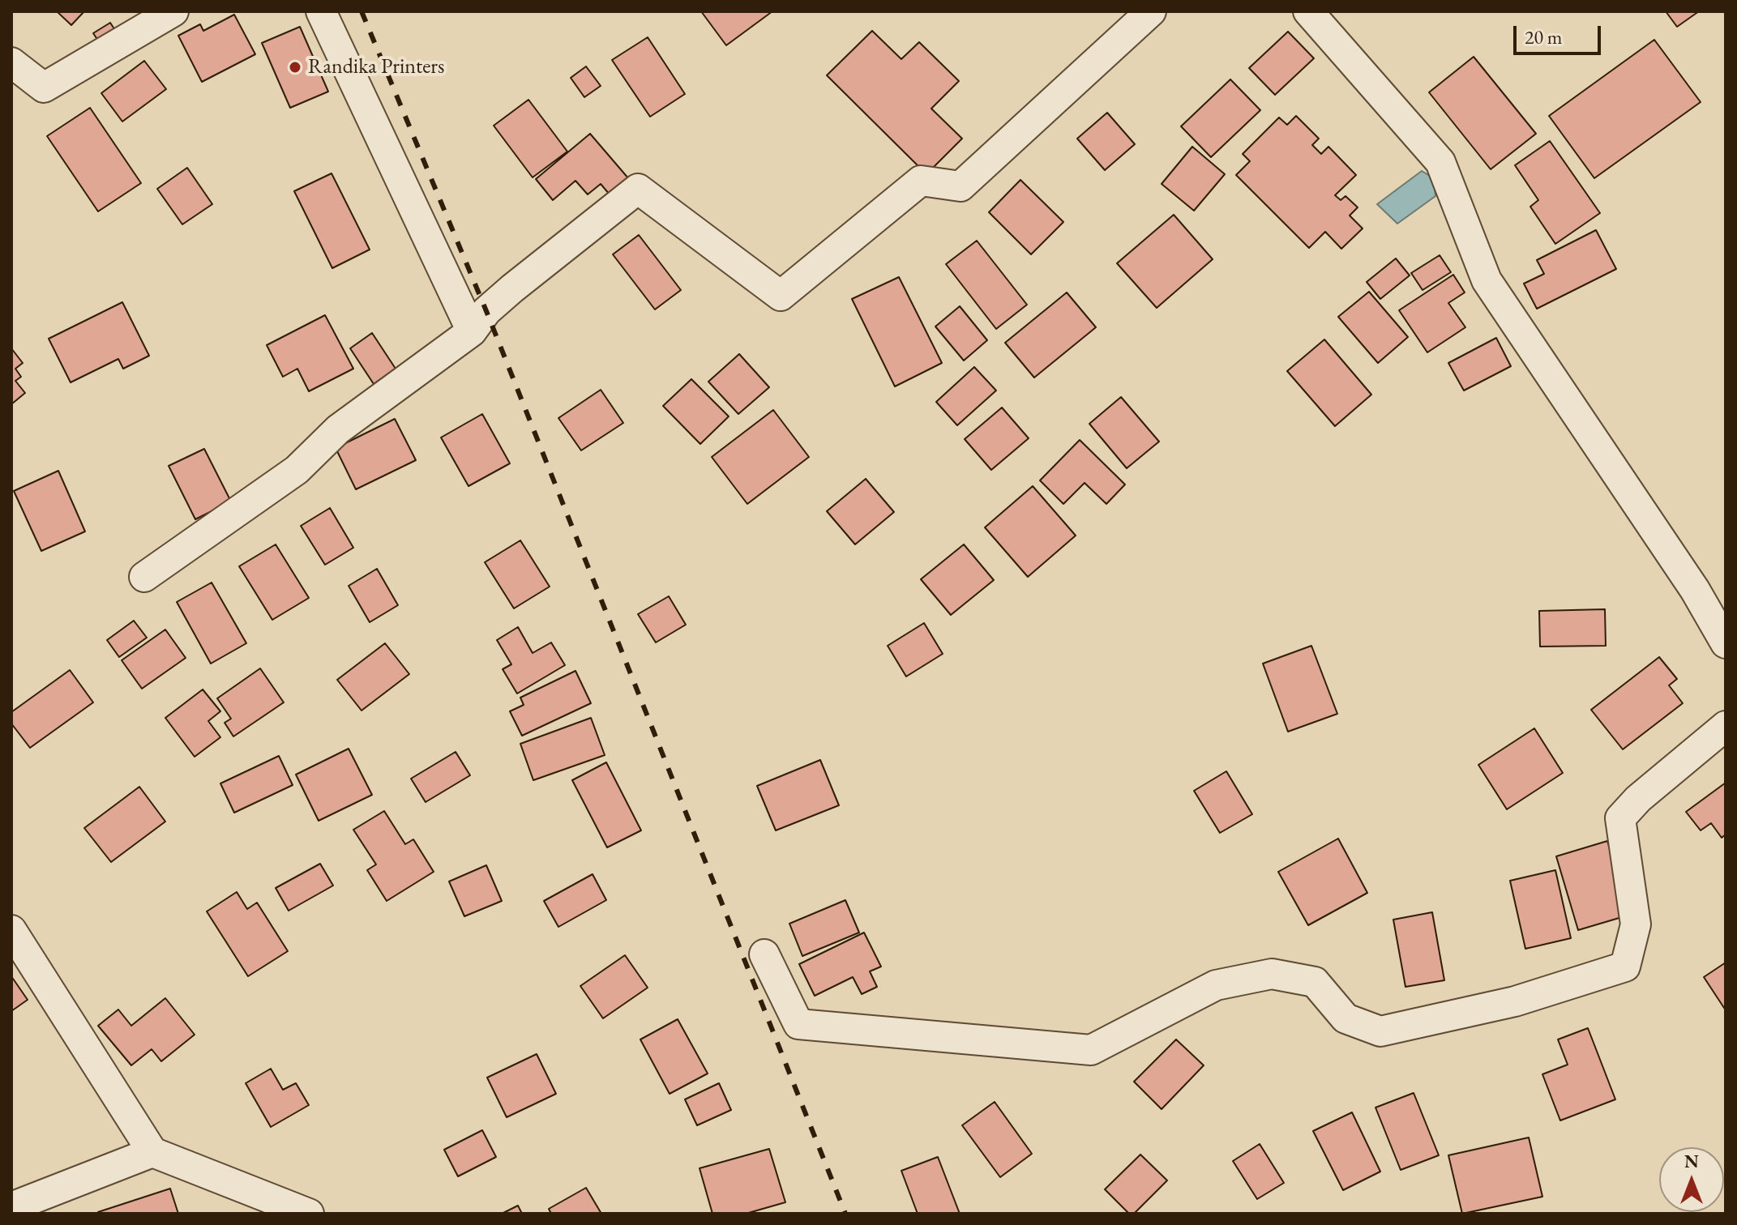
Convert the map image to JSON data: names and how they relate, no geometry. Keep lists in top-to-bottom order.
{
  "places": ["Randika Printers"],
  "scale_bar": "20 m",
  "north": "top"
}
